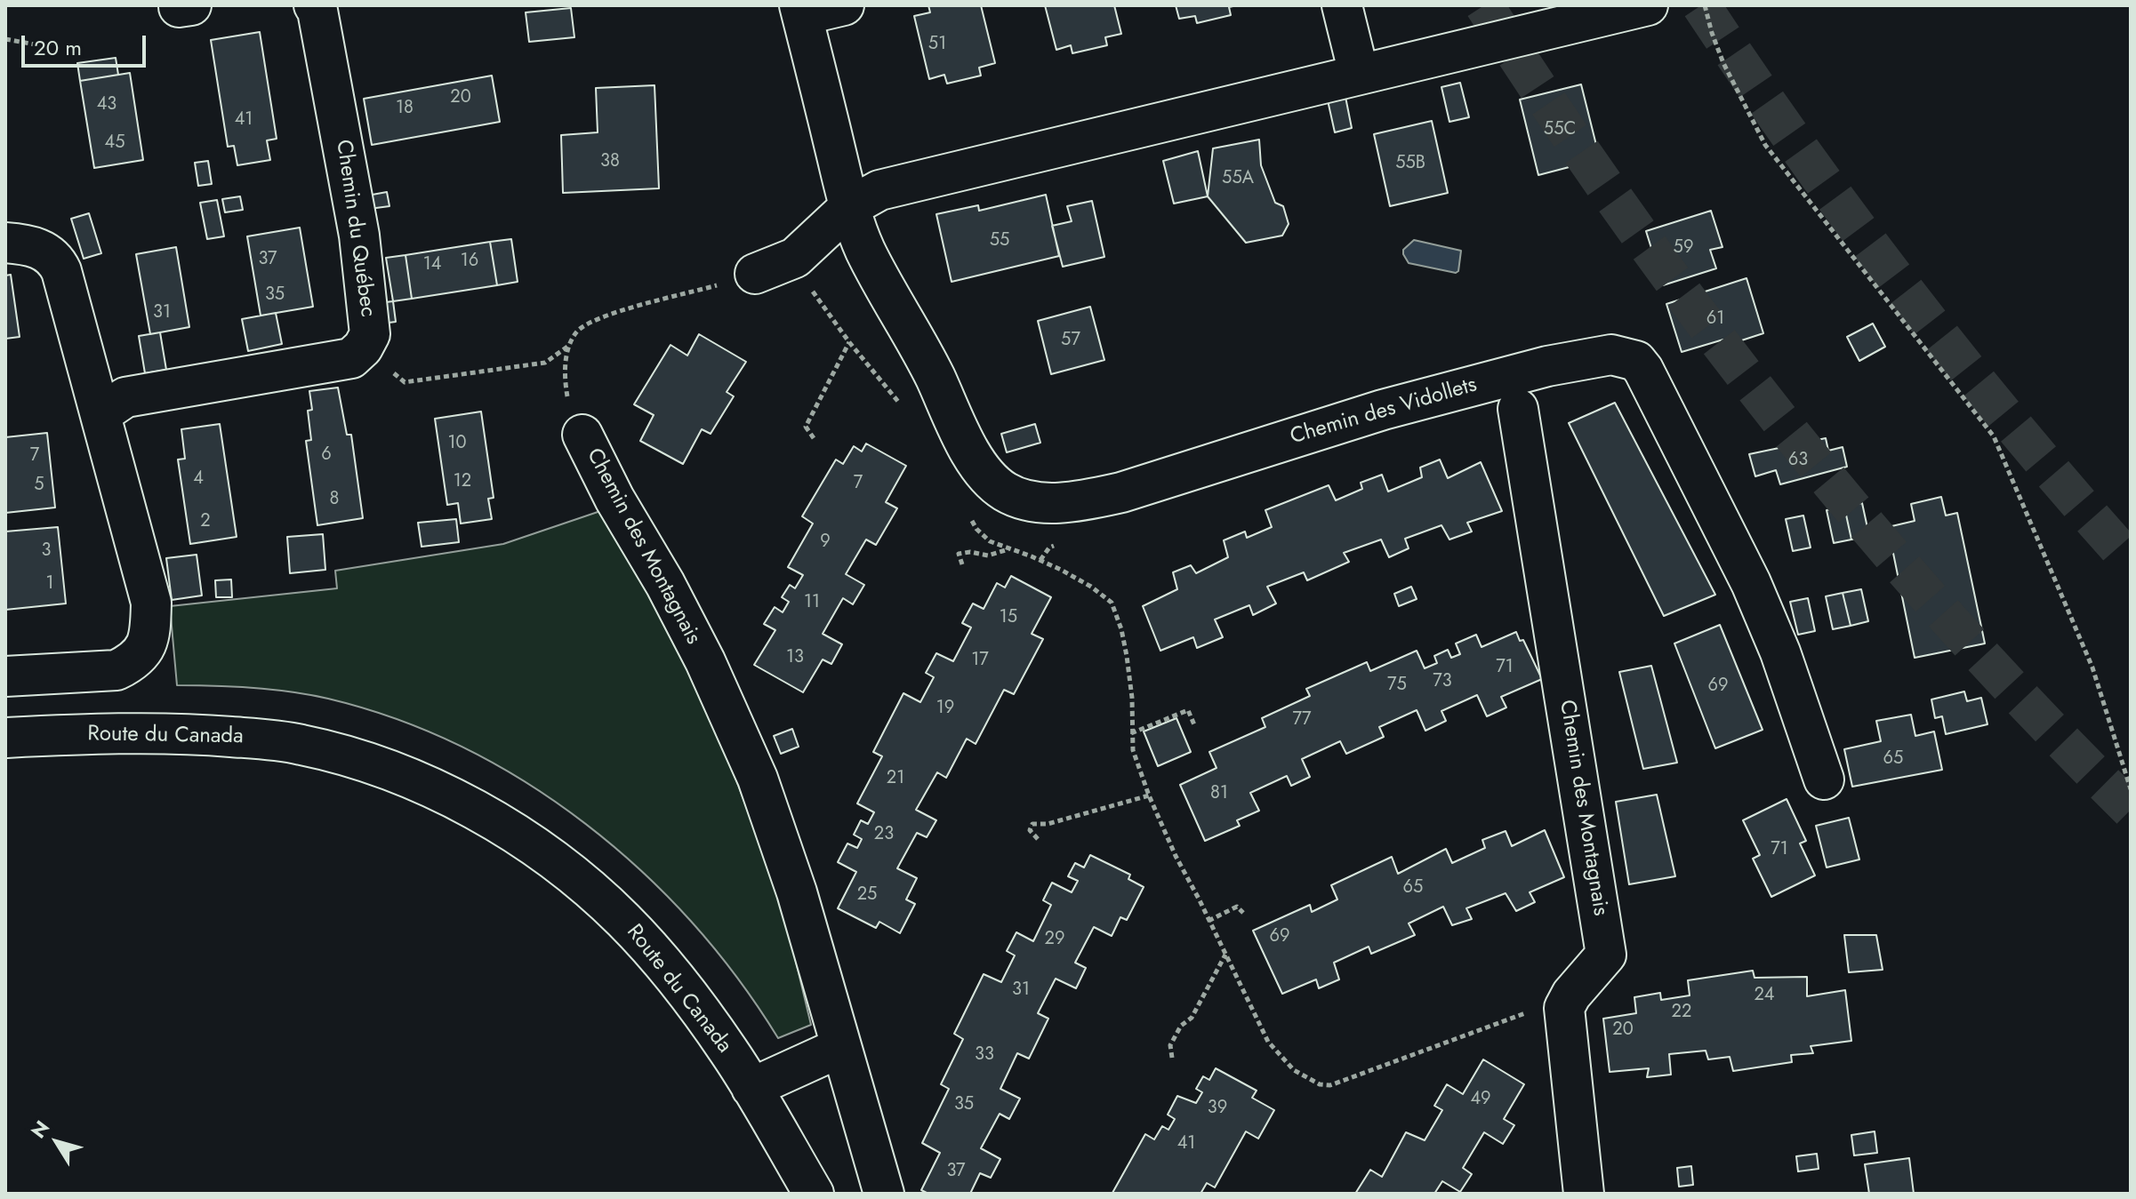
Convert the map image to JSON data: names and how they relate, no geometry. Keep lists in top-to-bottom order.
{
  "streets": {
    "street": [
      "Chemin du Québec",
      "Chemin des Vidollets",
      "Chemin des Montagnais",
      "Route du Canada"
    ]
  },
  "house_numbers": [
    "51",
    "20",
    "43",
    "18",
    "41",
    "55C",
    "45",
    "38",
    "55B",
    "55A",
    "55",
    "59",
    "37",
    "16",
    "14",
    "35",
    "31",
    "61",
    "57",
    "10",
    "6",
    "7",
    "63",
    "4",
    "12",
    "7",
    "5",
    "8",
    "2",
    "9",
    "3",
    "1",
    "11",
    "15",
    "13",
    "17",
    "71",
    "73",
    "75",
    "69",
    "19",
    "77",
    "65",
    "21",
    "81",
    "23",
    "71",
    "65",
    "25",
    "69",
    "29",
    "31",
    "24",
    "22",
    "20",
    "33",
    "49",
    "35",
    "39",
    "41",
    "37"
  ],
  "scale_bar": "20 m",
  "north": "top left"
}
